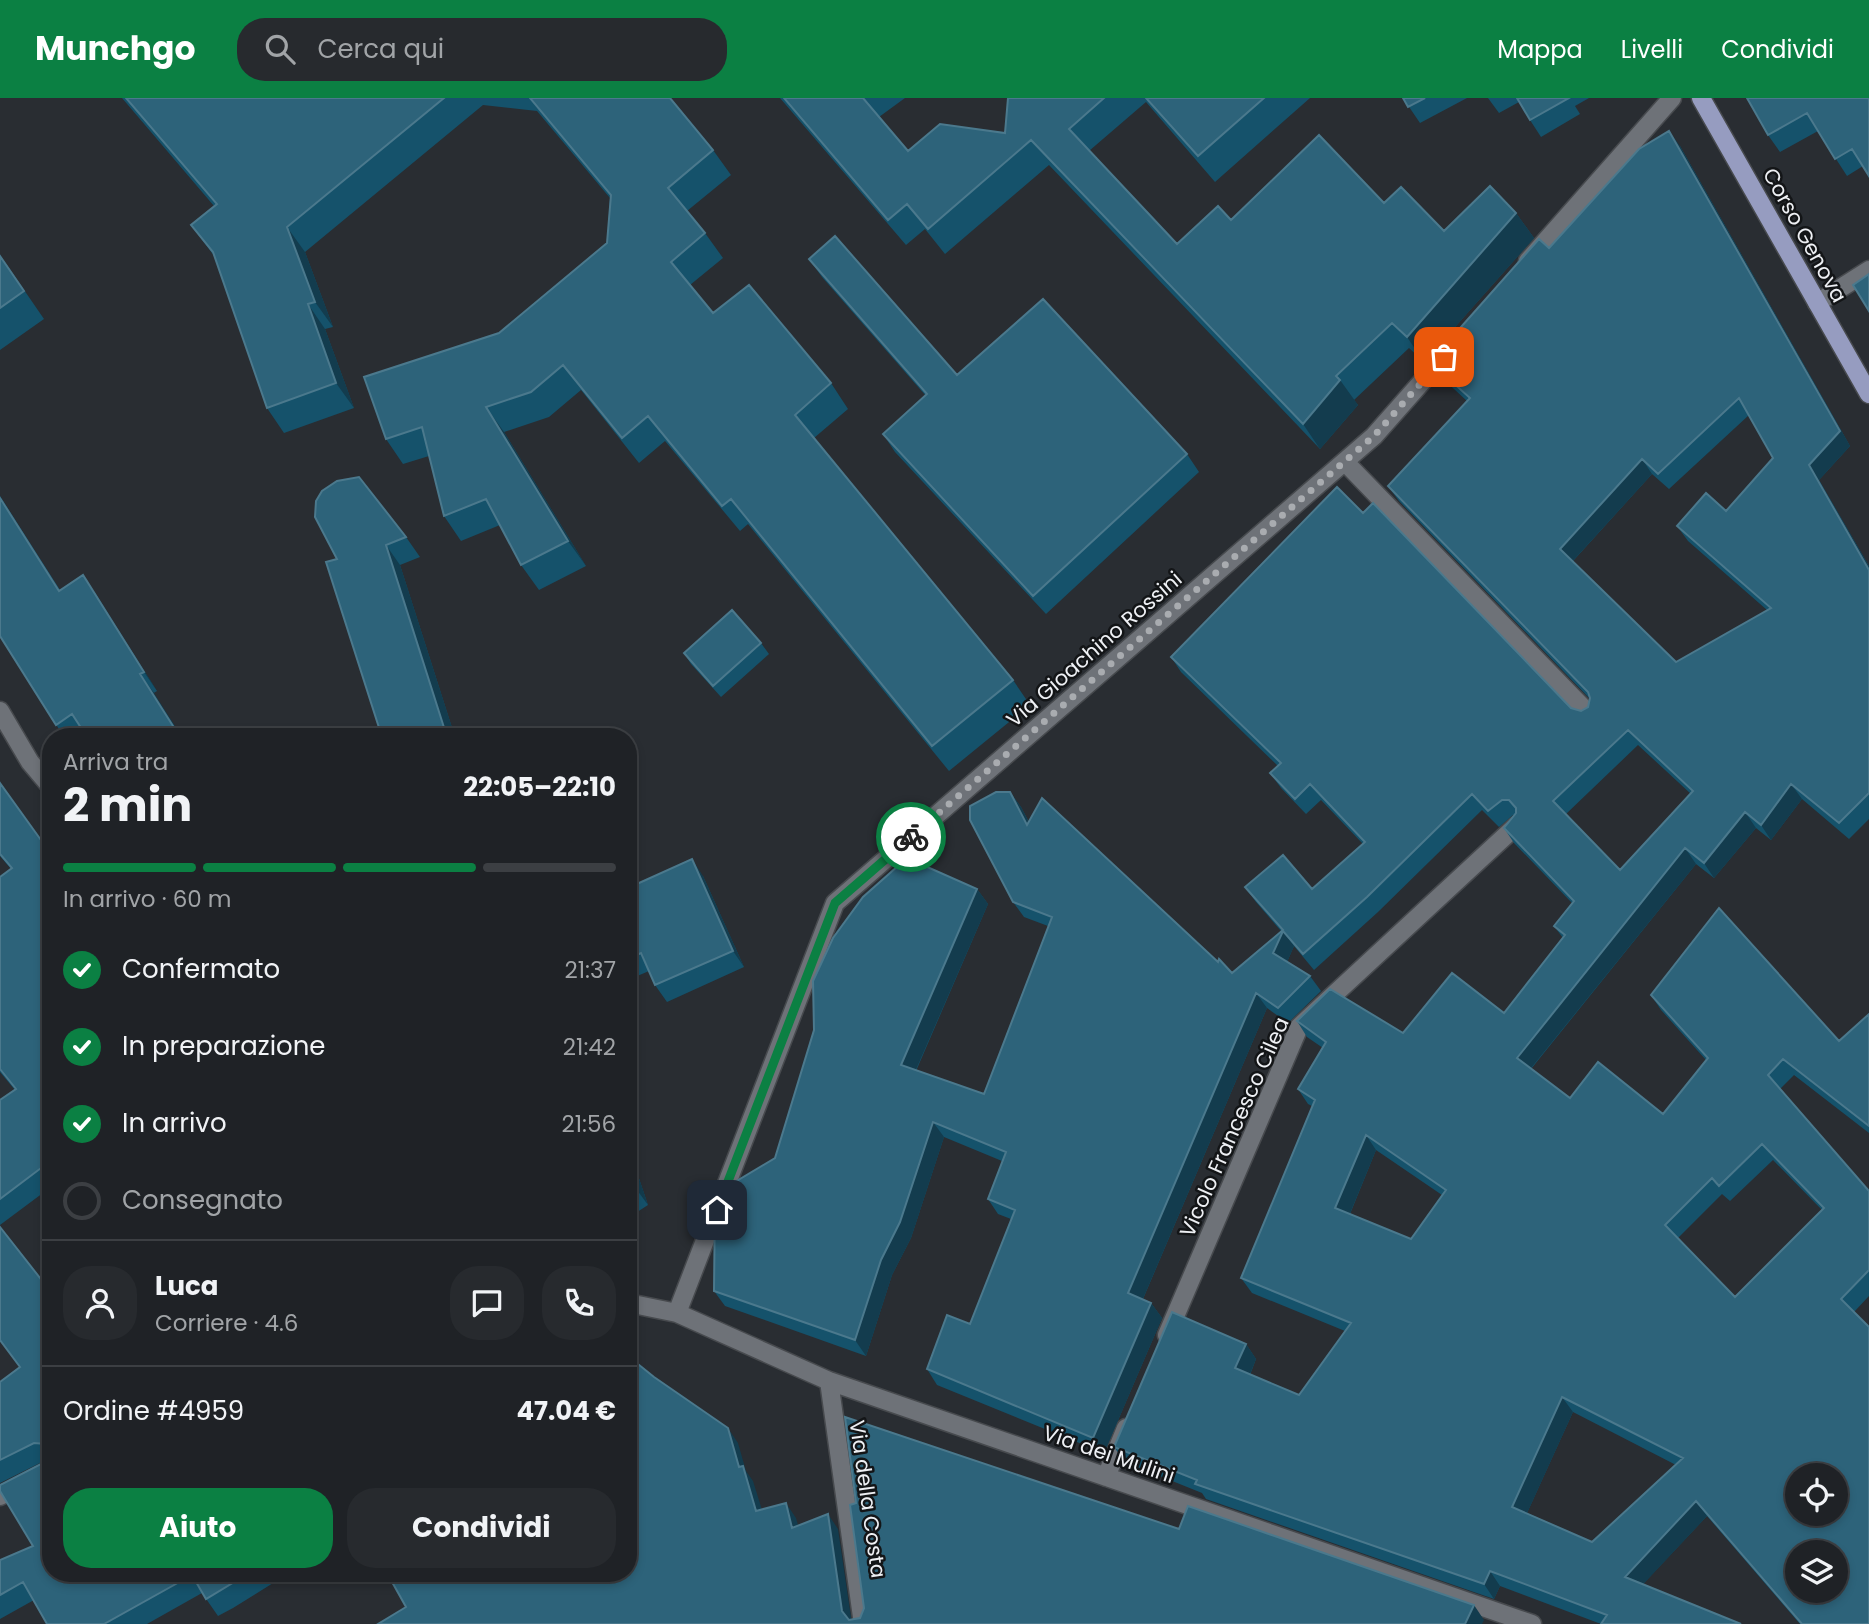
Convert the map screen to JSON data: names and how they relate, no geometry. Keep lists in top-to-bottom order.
{
  "streets": {
    "main road": ["Corso Genova"],
    "street": [
      "Via Gioachino Rossini",
      "Vicolo Francesco Cilea",
      "Via dei Mulini",
      "Via della Costa"
    ]
  },
  "crossings": [
    ["Via Gioachino Rossini", "Via dei Mulini"],
    ["Via dei Mulini", "Via della Costa"]
  ],
  "page": {
    "header": "Munchgo",
    "search": "Cerca qui",
    "nav": ["Mappa", "Livelli", "Condividi"],
    "heading": ["2 min", "Arriva tra", "22:05–22:10"],
    "panel": [
      "Luca",
      "Corriere · 4.6",
      "Ordine #4959",
      "47.04 €"
    ],
    "bar": "In arrivo · 60 m",
    "list": [
      ["Confermato", "21:37"],
      ["In preparazione", "21:42"],
      ["In arrivo", "21:56"],
      "Consegnato"
    ],
    "buttons": ["Aiuto", "Condividi"]
  }
}
